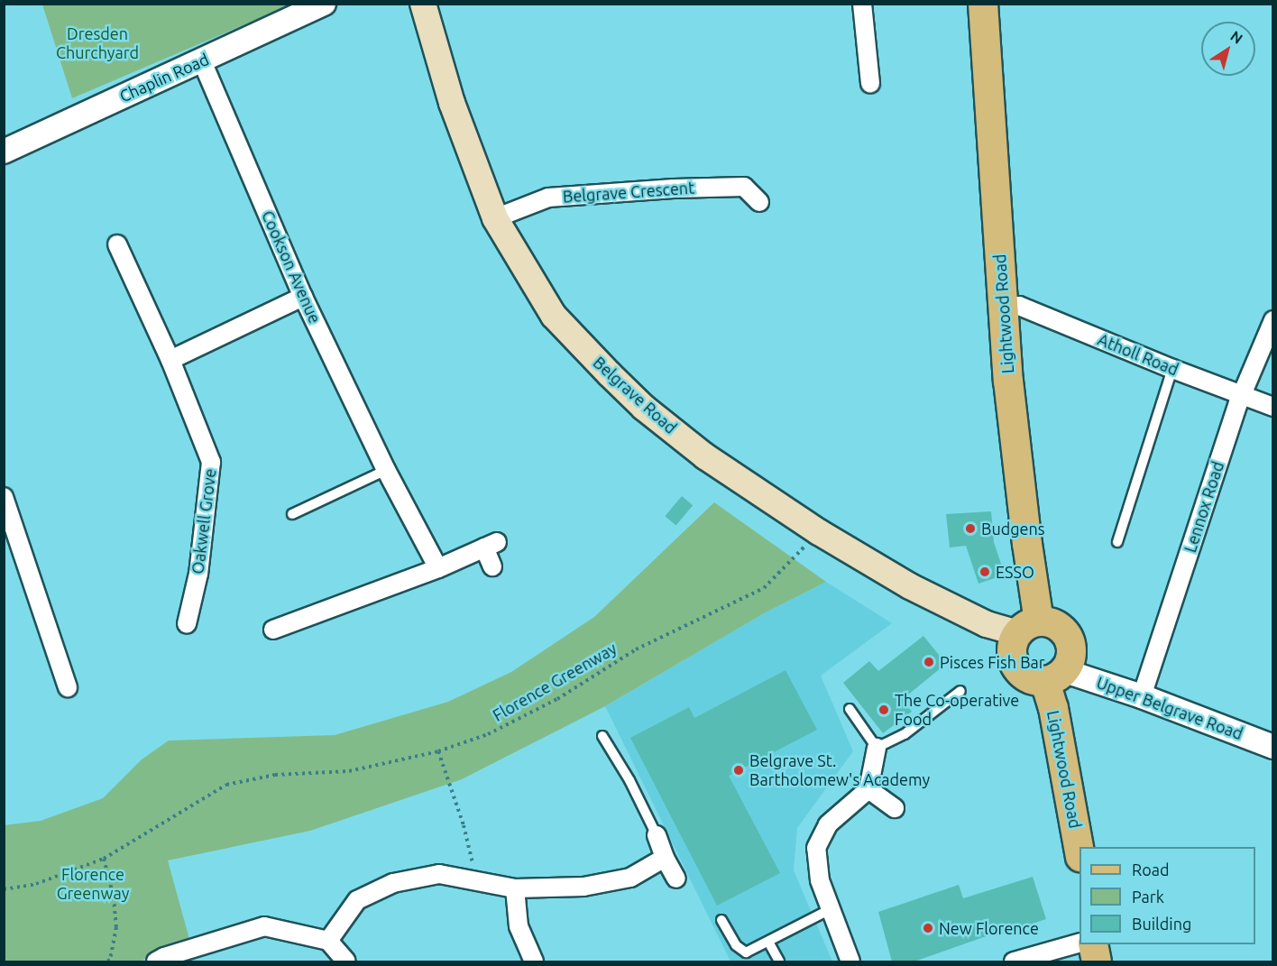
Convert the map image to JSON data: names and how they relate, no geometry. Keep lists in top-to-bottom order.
{
  "streets": {
    "main road": ["Lightwood Road", "Belgrave Road"],
    "street": [
      "Chaplin Road",
      "Belgrave Crescent",
      "Cookson Avenue",
      "Atholl Road",
      "Lennox Road",
      "Oakwell Grove",
      "Upper Belgrave Road"
    ],
    "path": ["Florence Greenway"]
  },
  "crossings": [
    ["Chaplin Road", "Cookson Avenue"],
    ["Belgrave Crescent", "Belgrave Road"],
    ["Lightwood Road", "Atholl Road"],
    ["Lightwood Road", "Belgrave Road"],
    ["Lightwood Road", "Upper Belgrave Road"],
    ["Atholl Road", "Lennox Road"],
    ["Belgrave Road", "Florence Greenway"],
    ["Belgrave Road", "Upper Belgrave Road"],
    ["Lennox Road", "Upper Belgrave Road"]
  ],
  "parks": ["Dresden Churchyard", "Florence Greenway"],
  "places": [
    "Budgens",
    "ESSO",
    "Pisces Fish Bar",
    "The Co-operative Food",
    "Belgrave St. Bartholomew's Academy",
    "New Florence"
  ],
  "legend": ["Road", "Park", "Building"],
  "north": "top right"
}
